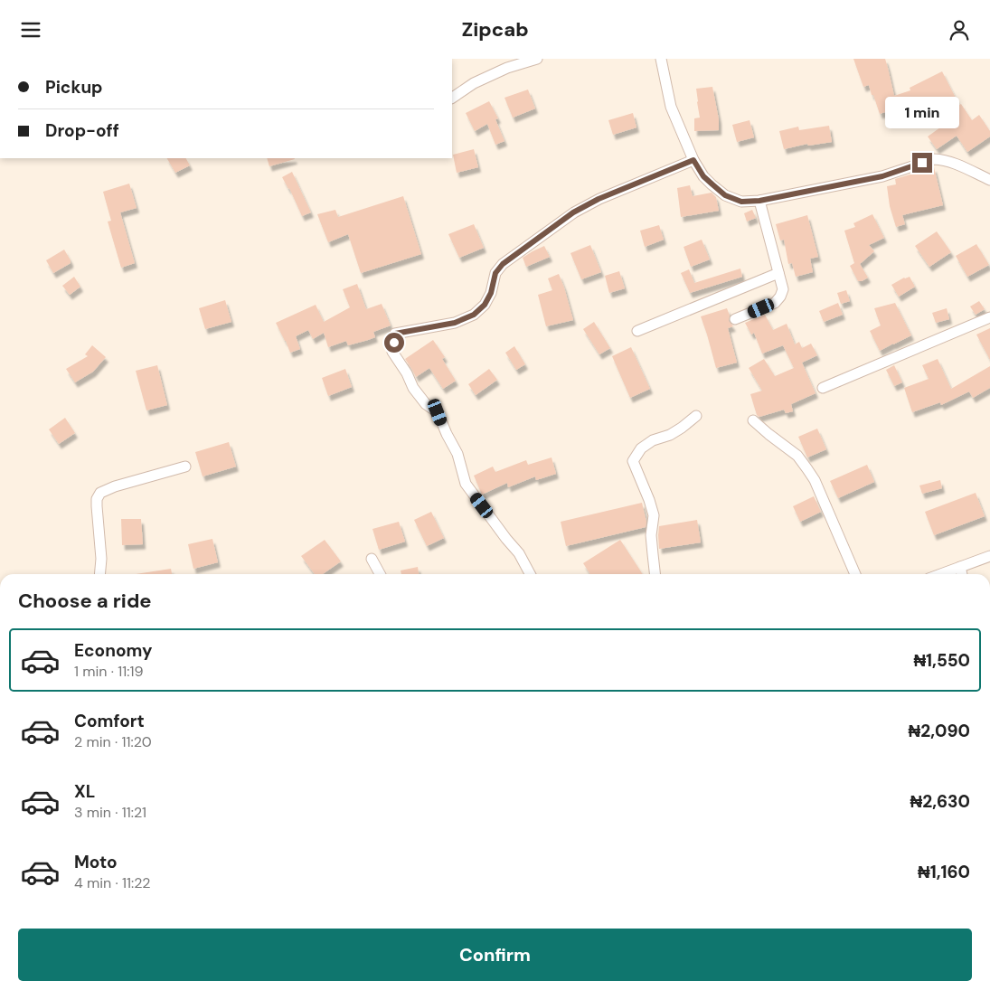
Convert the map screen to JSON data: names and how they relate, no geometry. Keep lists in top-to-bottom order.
{
  "page": {
    "header": "Zipcab",
    "banner": ["Pickup", "Drop-off"],
    "bubble": "1 min",
    "heading": "Choose a ride",
    "list": [
      {
        "name": "Economy",
        "note": "1 min · 11:19",
        "value": "₦1,550"
      },
      {
        "name": "Comfort",
        "note": "2 min · 11:20",
        "value": "₦2,090"
      },
      {
        "name": "XL",
        "note": "3 min · 11:21",
        "value": "₦2,630"
      },
      {
        "name": "Moto",
        "note": "4 min · 11:22",
        "value": "₦1,160"
      }
    ],
    "buttons": "Confirm"
  }
}
